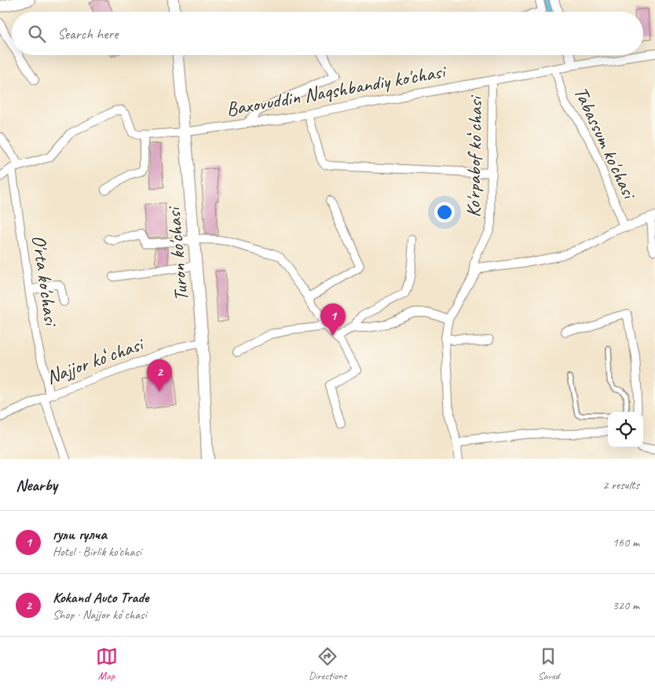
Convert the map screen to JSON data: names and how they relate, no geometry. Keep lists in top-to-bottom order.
{
  "streets": {
    "main road": ["Turon ko'chasi"],
    "street": [
      "Baxovuddin Naqshbandiy ko'chasi",
      "Tabassum ko'chasi",
      "Ko'rpabof koʻchasi",
      "O'rta ko'chasi",
      "Najjor koʻchasi"
    ]
  },
  "crossings": [
    ["Baxovuddin Naqshbandiy ko'chasi", "Tabassum ko'chasi"],
    ["Baxovuddin Naqshbandiy ko'chasi", "Ko'rpabof koʻchasi"],
    ["Baxovuddin Naqshbandiy ko'chasi", "Turon ko'chasi"],
    ["Turon ko'chasi", "Najjor koʻchasi"],
    ["O'rta ko'chasi", "Najjor koʻchasi"]
  ],
  "page": {
    "search": "Search here",
    "pins": ["1", "2"],
    "heading": ["Nearby", "2 results"],
    "list": [
      {
        "mark": "1",
        "name": "гули гулча",
        "note": "Hotel · Birlik ko'chasi",
        "value": "160 m"
      },
      {
        "mark": "2",
        "name": "Kokand Auto Trade",
        "note": "Shop · Najjor koʻchasi",
        "value": "320 m"
      }
    ],
    "nav": ["Map", "Directions", "Saved"]
  }
}
